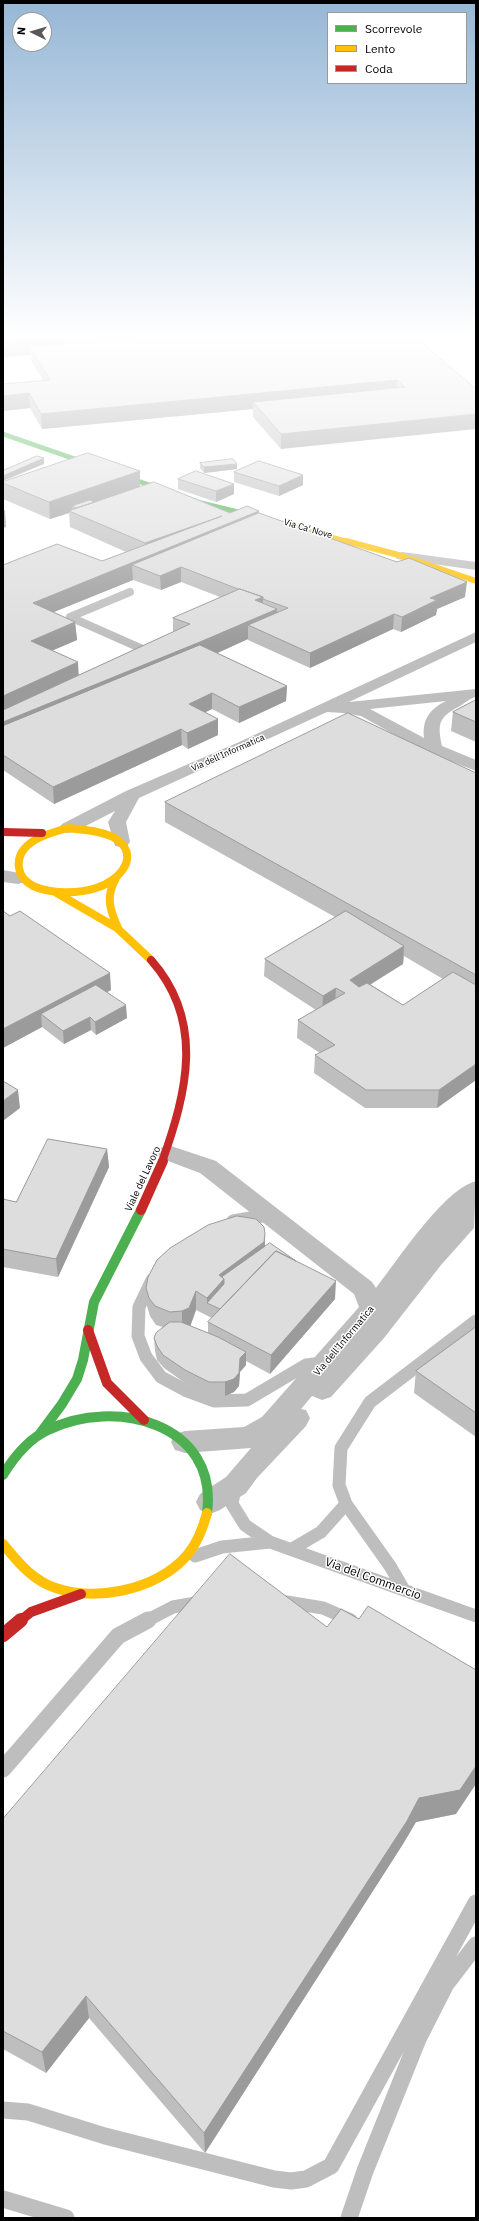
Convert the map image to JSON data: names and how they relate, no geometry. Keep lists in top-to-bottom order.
{
  "streets": {
    "street": ["Via Ca' Nove", "Via dell'Informatica", "Viale del Lavoro"],
    "lane": ["Via del Commercio"]
  },
  "crossings": [
    ["Via dell'Informatica", "Viale del Lavoro"],
    ["Via dell'Informatica", "Via del Commercio"],
    ["Viale del Lavoro", "Via del Commercio"]
  ],
  "legend": ["Scorrevole", "Lento", "Coda"],
  "north": "left"
}
